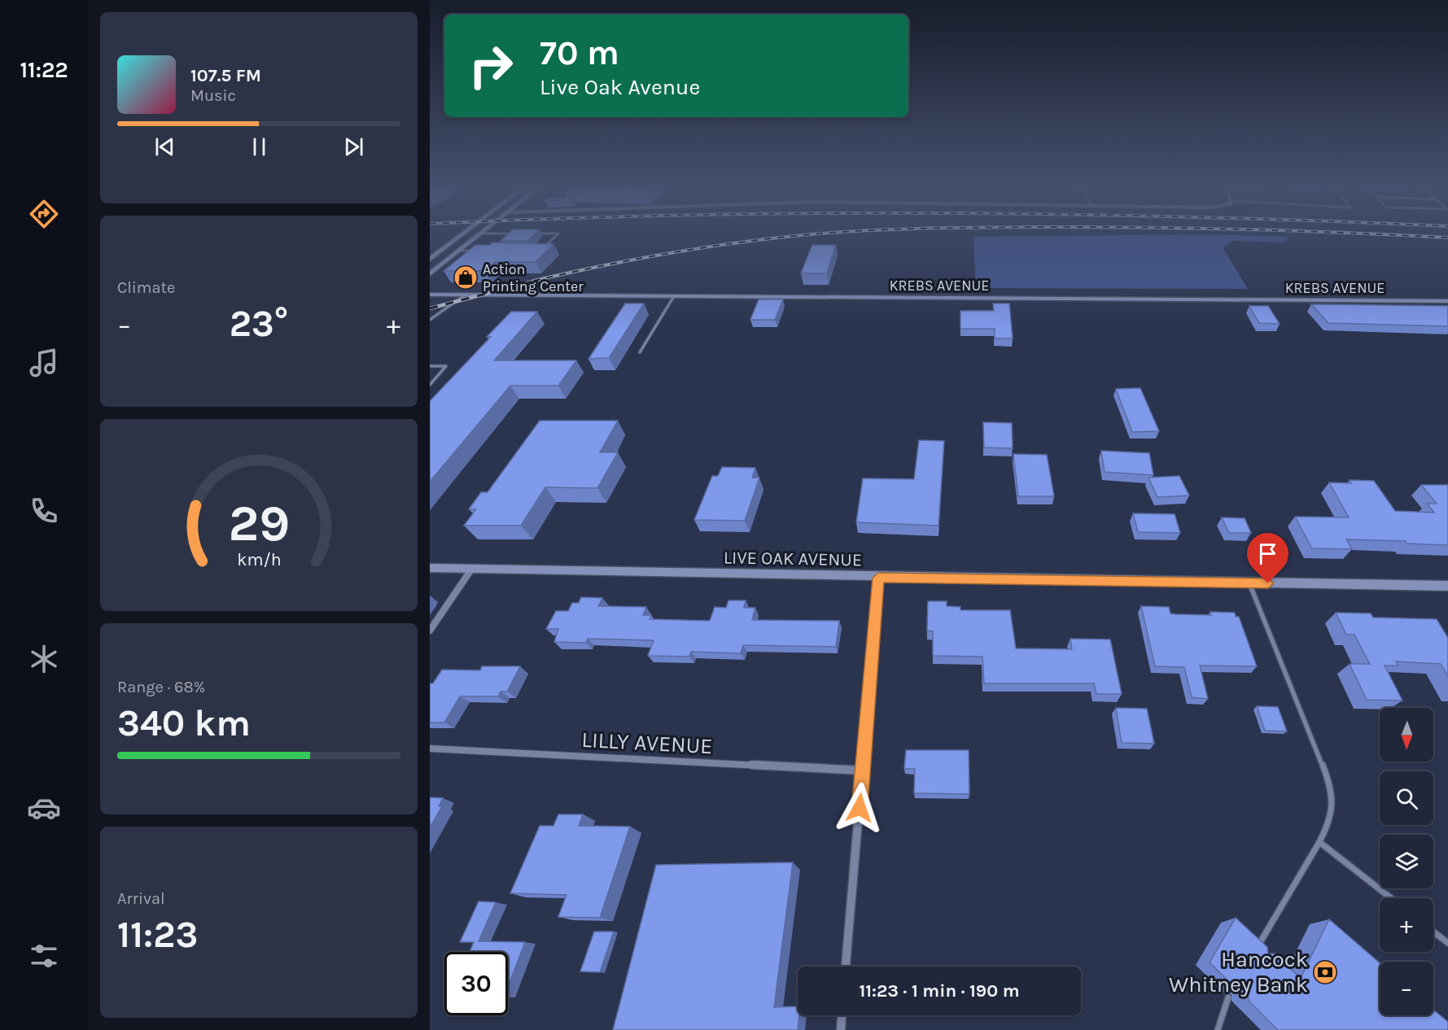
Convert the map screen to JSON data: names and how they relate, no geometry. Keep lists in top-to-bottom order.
{
  "streets": {
    "street": ["KREBS AVENUE", "LIVE OAK AVENUE", "LILLY AVENUE"]
  },
  "places": {
    "shop": ["Action Printing Center"],
    "bank": ["Hancock Whitney Bank"]
  },
  "north": "bottom",
  "page": {
    "tabs": "11:22",
    "turn": ["70 m", "Live Oak Avenue"],
    "song": ["107.5 FM", "Music"],
    "tile": [
      "Climate",
      ["Range · 68%", "340 km"],
      ["Arrival", "11:23"]
    ],
    "heat": ["−", "23°", "+"],
    "map_buttons": ["+", "−"],
    "limit": "30",
    "trip": "11:23 · 1 min · 190 m",
    "gauge": ["29", "km/h"]
  }
}
